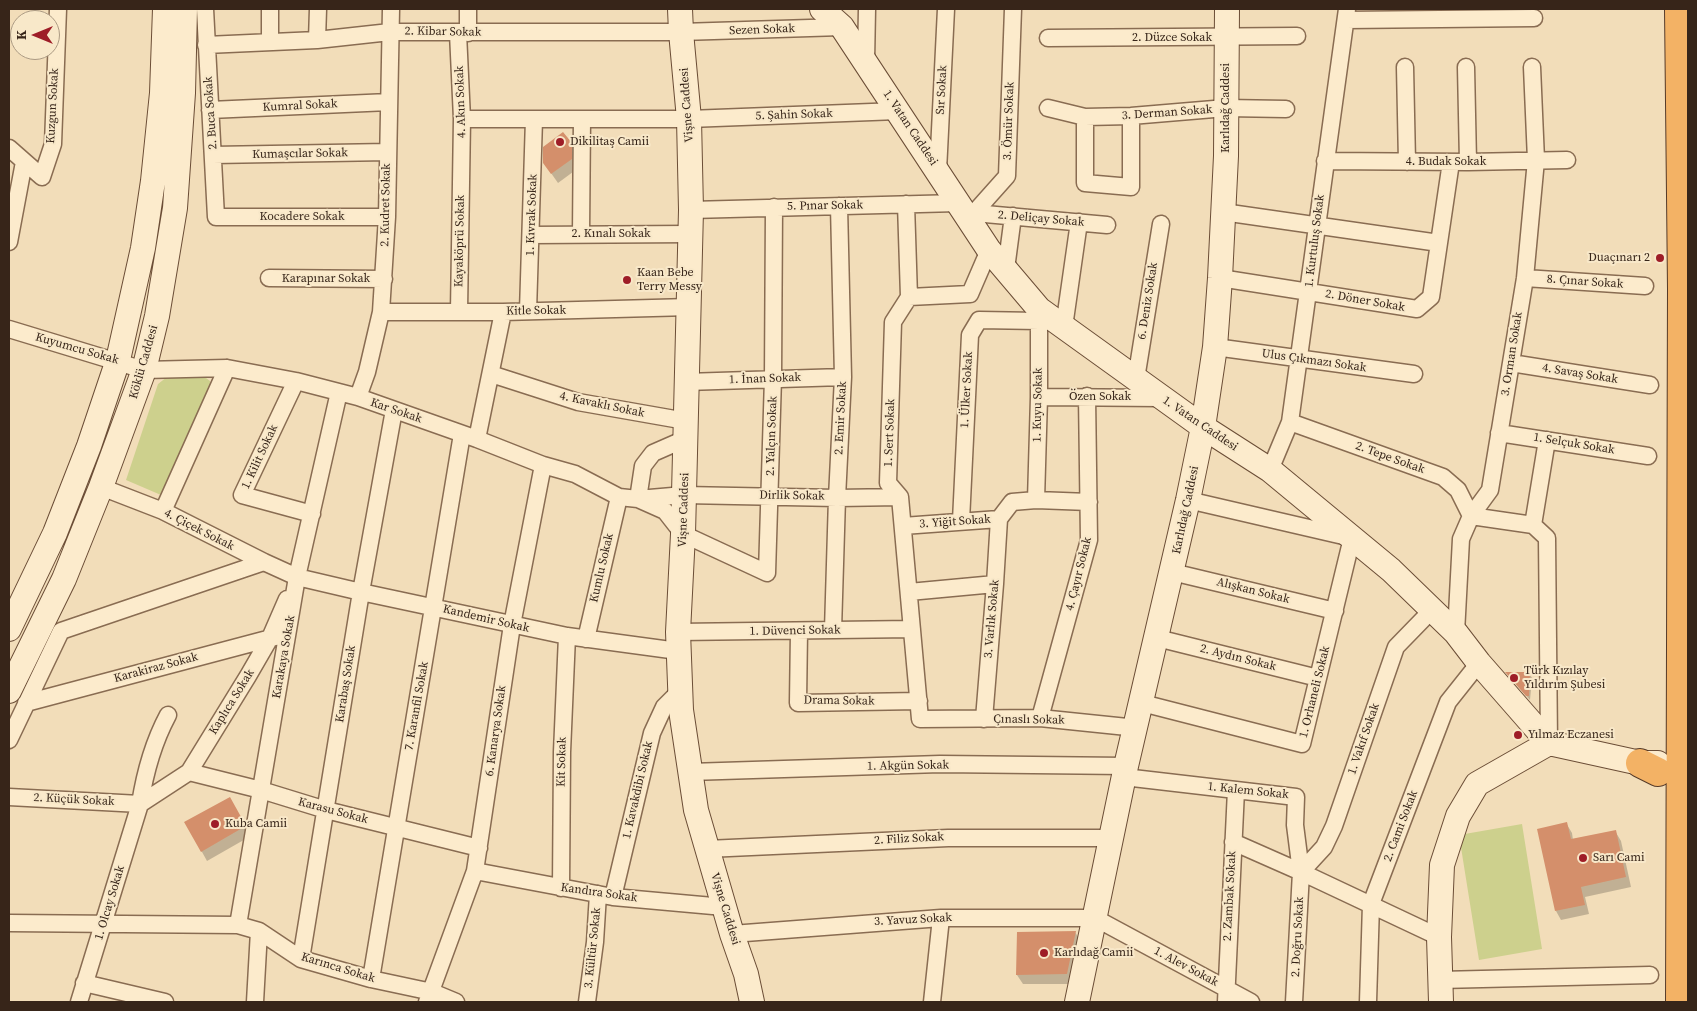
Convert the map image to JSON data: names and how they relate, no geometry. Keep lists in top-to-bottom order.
{
  "streets": {
    "main road": [
      "Vişne Caddesi",
      "Karlıdağ Caddesi",
      "1. Vatan Caddesi",
      "Köklü Caddesi"
    ],
    "street": [
      "Sezen Sokak",
      "2. Kibar Sokak",
      "2. Düzce Sokak",
      "Sır Sokak",
      "4. Akın Sokak",
      "Kuzgun Sokak",
      "Kumral Sokak",
      "2. Buca Sokak",
      "3. Derman Sokak",
      "5. Şahin Sokak",
      "3. Ömür Sokak",
      "Kumaşcılar Sokak",
      "4. Budak Sokak",
      "2. Kudret Sokak",
      "5. Pınar Sokak",
      "1. Kıvrak Sokak",
      "Kocadere Sokak",
      "2. Deliçay Sokak",
      "2. Kınalı Sokak",
      "Kayaköprü Sokak",
      "1. Kurtuluş Sokak",
      "Karapınar Sokak",
      "8. Çınar Sokak",
      "6. Deniz Sokak",
      "2. Döner Sokak",
      "Kitle Sokak",
      "Kuyumcu Sokak",
      "3. Orman Sokak",
      "Ulus Çıkmazı Sokak",
      "4. Savaş Sokak",
      "1. İnan Sokak",
      "1. Ülker Sokak",
      "Özen Sokak",
      "4. Kavaklı Sokak",
      "1. Kuyu Sokak",
      "Kar Sokak",
      "2. Emir Sokak",
      "1. Sert Sokak",
      "2. Yalçın Sokak",
      "1. Selçuk Sokak",
      "1. Kilit Sokak",
      "2. Tepe Sokak",
      "Dirlik Sokak",
      "3. Yiğit Sokak",
      "4. Çiçek Sokak",
      "Kumlu Sokak",
      "4. Çayır Sokak",
      "Alışkan Sokak",
      "Kandemir Sokak",
      "3. Varlık Sokak",
      "1. Düvenci Sokak",
      "Karakaya Sokak",
      "2. Aydın Sokak",
      "Karakiraz Sokak",
      "Karabaş Sokak",
      "1. Orhaneli Sokak",
      "Drama Sokak",
      "Kaplıca Sokak",
      "7. Karanfil Sokak",
      "Çınaslı Sokak",
      "6. Kanarya Sokak",
      "1. Vakıf Sokak",
      "Kit Sokak",
      "1. Akgün Sokak",
      "1. Kavakdibi Sokak",
      "1. Kalem Sokak",
      "2. Küçük Sokak",
      "Karasu Sokak",
      "2. Cami Sokak",
      "2. Filiz Sokak",
      "Kandıra Sokak",
      "2. Zambak Sokak",
      "1. Olcay Sokak",
      "3. Yavuz Sokak",
      "2. Doğru Sokak",
      "3. Kültür Sokak",
      "1. Alev Sokak",
      "Karınca Sokak"
    ]
  },
  "crossings": [
    ["Sezen Sokak", "2. Kibar Sokak"],
    ["Sezen Sokak", "Vişne Caddesi"],
    ["Sezen Sokak", "1. Vatan Caddesi"],
    ["2. Kibar Sokak", "4. Akın Sokak"],
    ["2. Kibar Sokak", "Vişne Caddesi"],
    ["2. Kibar Sokak", "2. Buca Sokak"],
    ["2. Kibar Sokak", "2. Kudret Sokak"],
    ["2. Düzce Sokak", "Karlıdağ Caddesi"],
    ["Sır Sokak", "1. Vatan Caddesi"],
    ["4. Akın Sokak", "Kayaköprü Sokak"],
    ["Vişne Caddesi", "5. Şahin Sokak"],
    ["Vişne Caddesi", "5. Pınar Sokak"],
    ["Vişne Caddesi", "2. Kınalı Sokak"],
    ["Vişne Caddesi", "Kitle Sokak"],
    ["Vişne Caddesi", "1. İnan Sokak"],
    ["Vişne Caddesi", "4. Kavaklı Sokak"],
    ["Vişne Caddesi", "Kar Sokak"],
    ["Vişne Caddesi", "2. Yalçın Sokak"],
    ["Vişne Caddesi", "Dirlik Sokak"],
    ["Vişne Caddesi", "Kandemir Sokak"],
    ["Vişne Caddesi", "1. Düvenci Sokak"],
    ["Vişne Caddesi", "1. Akgün Sokak"],
    ["Vişne Caddesi", "1. Kavakdibi Sokak"],
    ["Vişne Caddesi", "2. Filiz Sokak"],
    ["Vişne Caddesi", "Kandıra Sokak"],
    ["Vişne Caddesi", "3. Yavuz Sokak"],
    ["Kumral Sokak", "2. Buca Sokak"],
    ["Kumral Sokak", "2. Kudret Sokak"],
    ["Karlıdağ Caddesi", "3. Derman Sokak"],
    ["Karlıdağ Caddesi", "1. Vatan Caddesi"],
    ["Karlıdağ Caddesi", "2. Döner Sokak"],
    ["Karlıdağ Caddesi", "Ulus Çıkmazı Sokak"],
    ["Karlıdağ Caddesi", "Alışkan Sokak"],
    ["Karlıdağ Caddesi", "2. Aydın Sokak"],
    ["Karlıdağ Caddesi", "1. Orhaneli Sokak"],
    ["Karlıdağ Caddesi", "Çınaslı Sokak"],
    ["Karlıdağ Caddesi", "1. Akgün Sokak"],
    ["Karlıdağ Caddesi", "1. Kalem Sokak"],
    ["Karlıdağ Caddesi", "2. Filiz Sokak"],
    ["Karlıdağ Caddesi", "3. Yavuz Sokak"],
    ["Karlıdağ Caddesi", "1. Alev Sokak"],
    ["2. Buca Sokak", "Kumaşcılar Sokak"],
    ["2. Buca Sokak", "Kocadere Sokak"],
    ["5. Şahin Sokak", "1. Vatan Caddesi"],
    ["3. Ömür Sokak", "1. Vatan Caddesi"],
    ["3. Ömür Sokak", "5. Pınar Sokak"],
    ["3. Ömür Sokak", "2. Deliçay Sokak"],
    ["1. Vatan Caddesi", "5. Pınar Sokak"],
    ["1. Vatan Caddesi", "2. Deliçay Sokak"],
    ["1. Vatan Caddesi", "1. Kurtuluş Sokak"],
    ["1. Vatan Caddesi", "6. Deniz Sokak"],
    ["1. Vatan Caddesi", "3. Orman Sokak"],
    ["1. Vatan Caddesi", "1. Ülker Sokak"],
    ["1. Vatan Caddesi", "Özen Sokak"],
    ["1. Vatan Caddesi", "1. Kuyu Sokak"],
    ["1. Vatan Caddesi", "1. Orhaneli Sokak"],
    ["1. Vatan Caddesi", "1. Vakıf Sokak"],
    ["1. Vatan Caddesi", "2. Cami Sokak"],
    ["Kumaşcılar Sokak", "2. Kudret Sokak"],
    ["4. Budak Sokak", "1. Kurtuluş Sokak"],
    ["4. Budak Sokak", "2. Döner Sokak"],
    ["4. Budak Sokak", "3. Orman Sokak"],
    ["2. Kudret Sokak", "Kocadere Sokak"],
    ["2. Kudret Sokak", "Karapınar Sokak"],
    ["2. Kudret Sokak", "Kitle Sokak"],
    ["2. Kudret Sokak", "Kar Sokak"],
    ["5. Pınar Sokak", "2. Deliçay Sokak"],
    ["5. Pınar Sokak", "2. Emir Sokak"],
    ["5. Pınar Sokak", "2. Yalçın Sokak"],
    ["1. Kıvrak Sokak", "2. Kınalı Sokak"],
    ["1. Kıvrak Sokak", "Kitle Sokak"],
    ["Kayaköprü Sokak", "Kitle Sokak"],
    ["1. Kurtuluş Sokak", "2. Döner Sokak"],
    ["1. Kurtuluş Sokak", "Ulus Çıkmazı Sokak"],
    ["1. Kurtuluş Sokak", "2. Tepe Sokak"],
    ["8. Çınar Sokak", "3. Orman Sokak"],
    ["Kuyumcu Sokak", "Köklü Caddesi"],
    ["Kuyumcu Sokak", "Kar Sokak"],
    ["3. Orman Sokak", "4. Savaş Sokak"],
    ["3. Orman Sokak", "1. Selçuk Sokak"],
    ["3. Orman Sokak", "2. Tepe Sokak"],
    ["Köklü Caddesi", "Kar Sokak"],
    ["Köklü Caddesi", "4. Çiçek Sokak"],
    ["Köklü Caddesi", "Karakiraz Sokak"],
    ["1. İnan Sokak", "2. Emir Sokak"],
    ["1. İnan Sokak", "2. Yalçın Sokak"],
    ["1. Ülker Sokak", "1. Kuyu Sokak"],
    ["1. Ülker Sokak", "3. Yiğit Sokak"],
    ["Özen Sokak", "1. Kuyu Sokak"],
    ["Özen Sokak", "4. Çayır Sokak"],
    ["1. Kuyu Sokak", "3. Yiğit Sokak"],
    ["Kar Sokak", "2. Yalçın Sokak"],
    ["Kar Sokak", "1. Kilit Sokak"],
    ["Kar Sokak", "Dirlik Sokak"],
    ["Kar Sokak", "Kumlu Sokak"],
    ["Kar Sokak", "Karakaya Sokak"],
    ["Kar Sokak", "Karabaş Sokak"],
    ["Kar Sokak", "7. Karanfil Sokak"],
    ["Kar Sokak", "6. Kanarya Sokak"],
    ["2. Emir Sokak", "Dirlik Sokak"],
    ["2. Emir Sokak", "1. Düvenci Sokak"],
    ["1. Sert Sokak", "Dirlik Sokak"],
    ["1. Sert Sokak", "3. Yiğit Sokak"],
    ["1. Sert Sokak", "1. Düvenci Sokak"],
    ["1. Sert Sokak", "Drama Sokak"],
    ["1. Sert Sokak", "Çınaslı Sokak"],
    ["2. Yalçın Sokak", "Dirlik Sokak"],
    ["1. Kilit Sokak", "Karakaya Sokak"],
    ["3. Yiğit Sokak", "4. Çayır Sokak"],
    ["3. Yiğit Sokak", "3. Varlık Sokak"],
    ["4. Çiçek Sokak", "Kandemir Sokak"],
    ["4. Çiçek Sokak", "Karakaya Sokak"],
    ["4. Çiçek Sokak", "Kaplıca Sokak"],
    ["Kumlu Sokak", "Kandemir Sokak"],
    ["4. Çayır Sokak", "Çınaslı Sokak"],
    ["Alışkan Sokak", "1. Orhaneli Sokak"],
    ["Kandemir Sokak", "1. Düvenci Sokak"],
    ["Kandemir Sokak", "Karakaya Sokak"],
    ["Kandemir Sokak", "Karabaş Sokak"],
    ["Kandemir Sokak", "Kaplıca Sokak"],
    ["Kandemir Sokak", "7. Karanfil Sokak"],
    ["Kandemir Sokak", "6. Kanarya Sokak"],
    ["Kandemir Sokak", "Kit Sokak"],
    ["3. Varlık Sokak", "Çınaslı Sokak"],
    ["1. Düvenci Sokak", "Drama Sokak"],
    ["Karakaya Sokak", "Karakiraz Sokak"],
    ["Karakaya Sokak", "Kaplıca Sokak"],
    ["Karakaya Sokak", "Karasu Sokak"],
    ["Karakaya Sokak", "Karınca Sokak"],
    ["2. Aydın Sokak", "1. Orhaneli Sokak"],
    ["Karakiraz Sokak", "Kaplıca Sokak"],
    ["Karabaş Sokak", "Karasu Sokak"],
    ["Karabaş Sokak", "Karınca Sokak"],
    ["Kaplıca Sokak", "2. Küçük Sokak"],
    ["Kaplıca Sokak", "Karasu Sokak"],
    ["Kaplıca Sokak", "1. Olcay Sokak"],
    ["7. Karanfil Sokak", "Karasu Sokak"],
    ["7. Karanfil Sokak", "Karınca Sokak"],
    ["6. Kanarya Sokak", "Karasu Sokak"],
    ["6. Kanarya Sokak", "Kandıra Sokak"],
    ["6. Kanarya Sokak", "Karınca Sokak"],
    ["1. Vakıf Sokak", "1. Kalem Sokak"],
    ["1. Vakıf Sokak", "2. Doğru Sokak"],
    ["Kit Sokak", "Kandıra Sokak"],
    ["1. Akgün Sokak", "1. Kalem Sokak"],
    ["1. Kavakdibi Sokak", "Kandıra Sokak"],
    ["1. Kavakdibi Sokak", "3. Kültür Sokak"],
    ["1. Kalem Sokak", "2. Zambak Sokak"],
    ["1. Kalem Sokak", "2. Doğru Sokak"],
    ["2. Küçük Sokak", "1. Olcay Sokak"],
    ["Kandıra Sokak", "3. Kültür Sokak"],
    ["2. Zambak Sokak", "1. Alev Sokak"],
    ["1. Olcay Sokak", "Karınca Sokak"],
    ["3. Yavuz Sokak", "1. Alev Sokak"]
  ],
  "places": [
    "Dikilitaş Camii",
    "Duaçınarı 2",
    "Kaan Bebe Terry Messy",
    "Türk Kızılay Yıldırım Şubesi",
    "Yılmaz Eczanesi",
    "Kuba Camii",
    "Sarı Cami",
    "Karlıdağ Camii"
  ],
  "north": "left"
}
